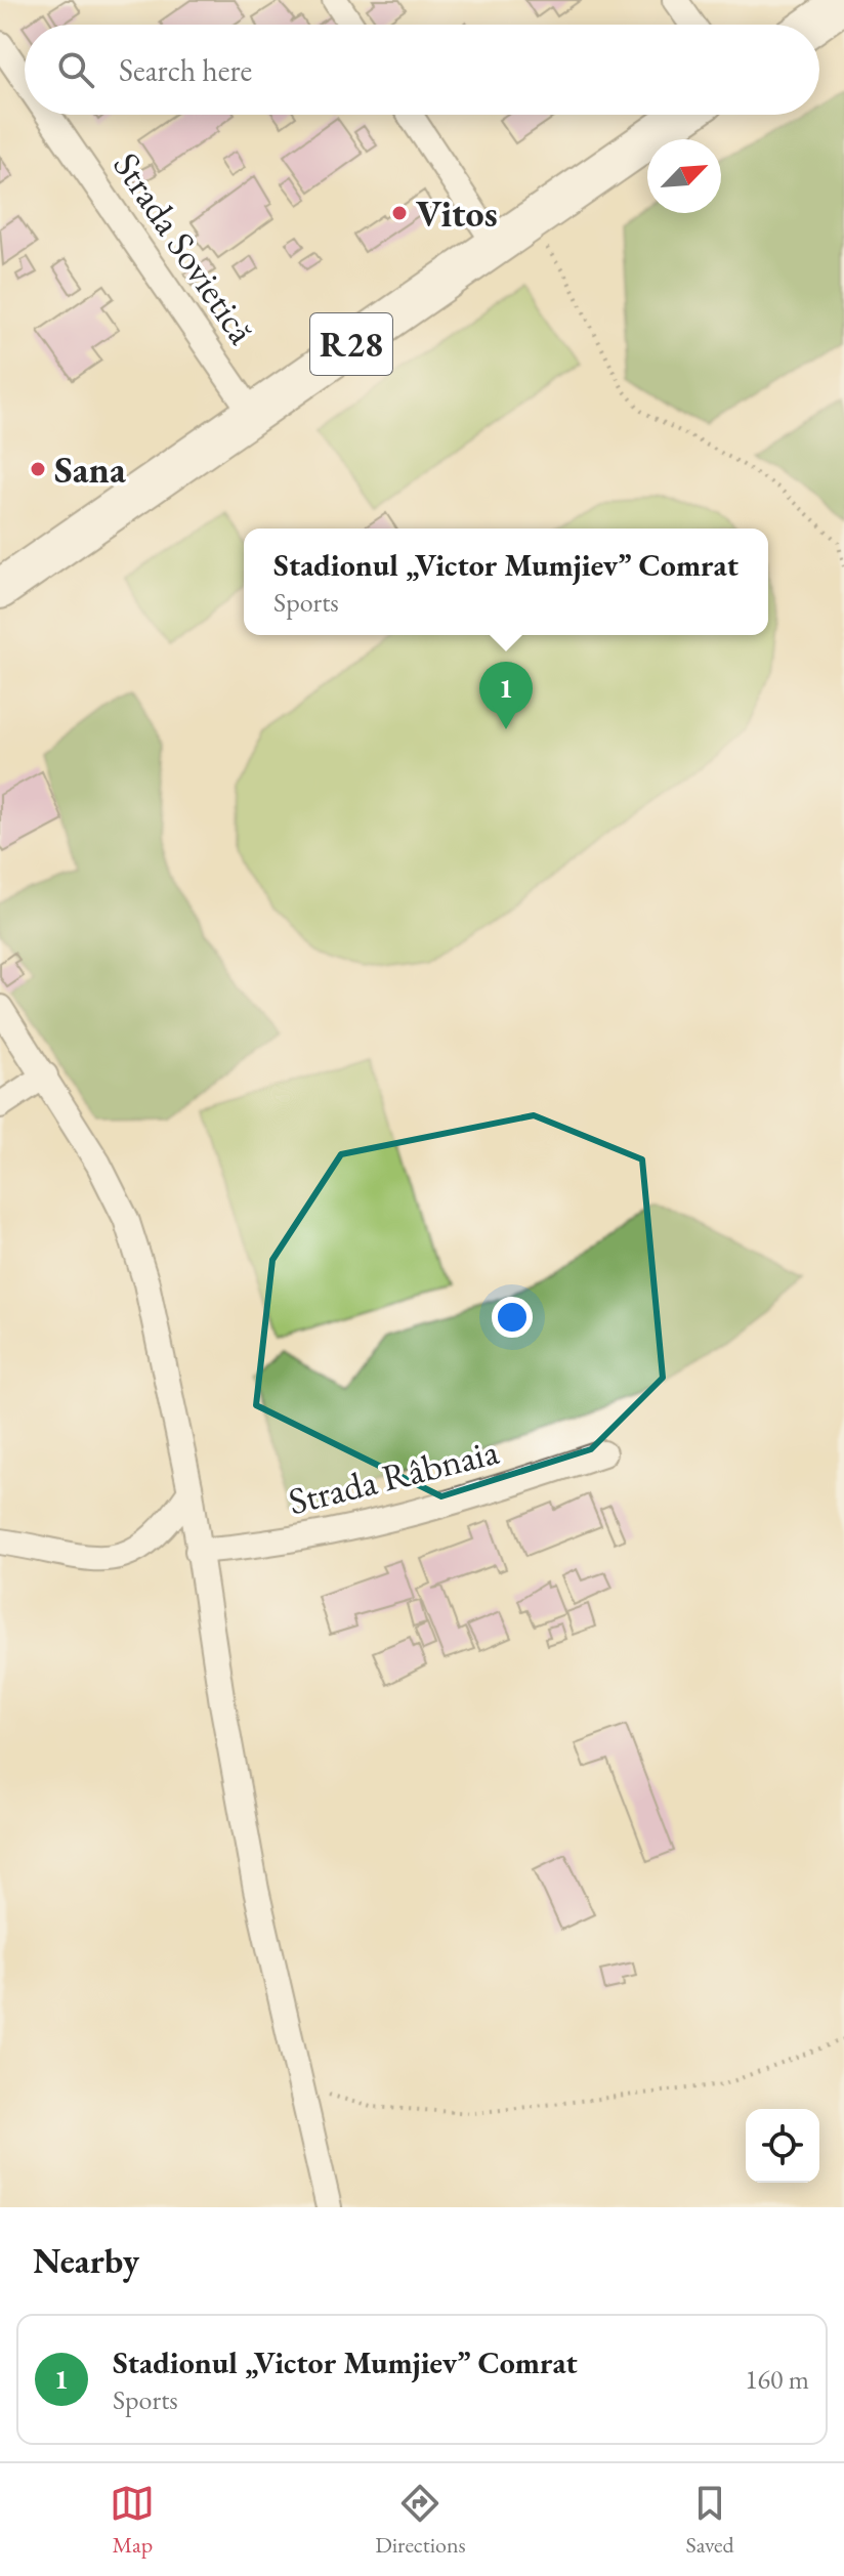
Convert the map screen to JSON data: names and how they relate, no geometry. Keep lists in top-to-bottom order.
{
  "streets": {
    "main road": ["R28"],
    "street": ["Strada Sovietică", "Strada Râbnaia"]
  },
  "crossings": [
    ["Strada Sovietică", "R28"]
  ],
  "places": ["Vitos", "Sana"],
  "north": "top right",
  "page": {
    "search": "Search here",
    "popup": ["Stadionul „Victor Mumjiev” Comrat", "Sports"],
    "pins": "1",
    "heading": "Nearby",
    "list": [
      {
        "mark": "1",
        "name": "Stadionul „Victor Mumjiev” Comrat",
        "note": "Sports",
        "value": "160 m"
      }
    ],
    "nav": ["Map", "Directions", "Saved"]
  }
}
